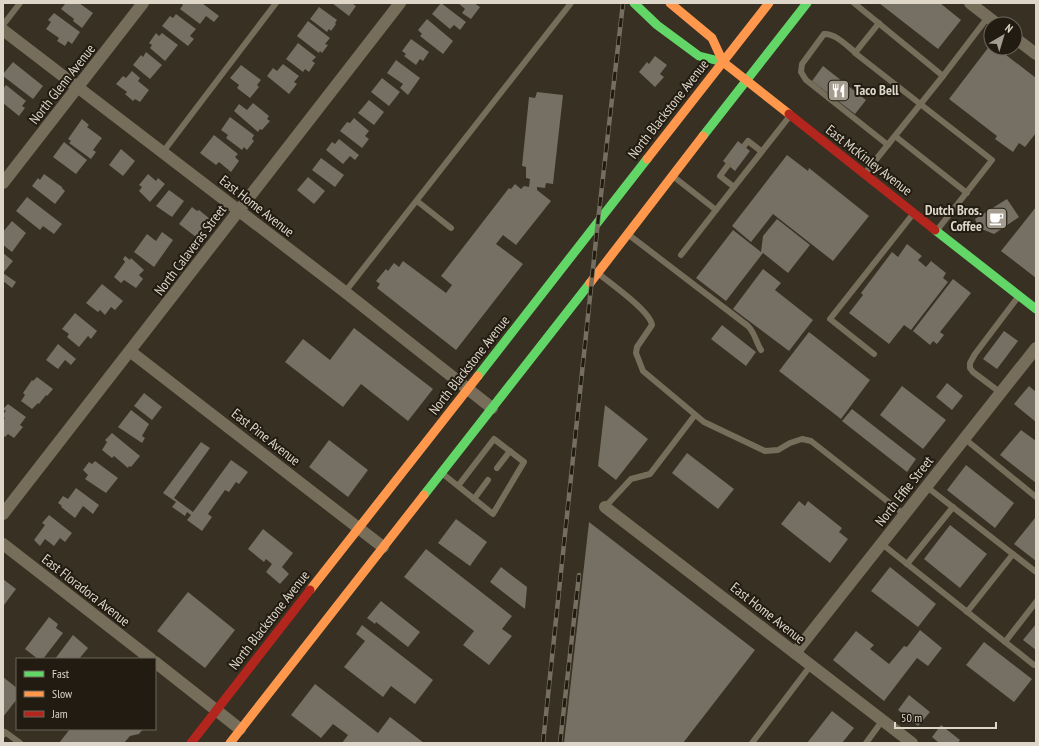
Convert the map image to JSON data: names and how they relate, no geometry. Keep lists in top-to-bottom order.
{
  "streets": {
    "main road": ["North Blackstone Avenue", "East McKinley Avenue"],
    "street": [
      "North Glenn Avenue",
      "East Home Avenue",
      "North Calaveras Street",
      "East Pine Avenue",
      "North Effie Street",
      "East Floradora Avenue"
    ]
  },
  "crossings": [
    ["North Glenn Avenue", "East Home Avenue"],
    ["North Blackstone Avenue", "East McKinley Avenue"],
    ["North Blackstone Avenue", "East Home Avenue"],
    ["North Blackstone Avenue", "East Pine Avenue"],
    ["East Home Avenue", "North Calaveras Street"],
    ["East Home Avenue", "North Effie Street"],
    ["North Calaveras Street", "East Pine Avenue"]
  ],
  "places": {
    "restaurant": ["Taco Bell"],
    "cafe": ["Dutch Bros. Coffee"]
  },
  "legend": ["Fast", "Slow", "Jam"],
  "scale_bar": "50 m",
  "north": "top right"
}
